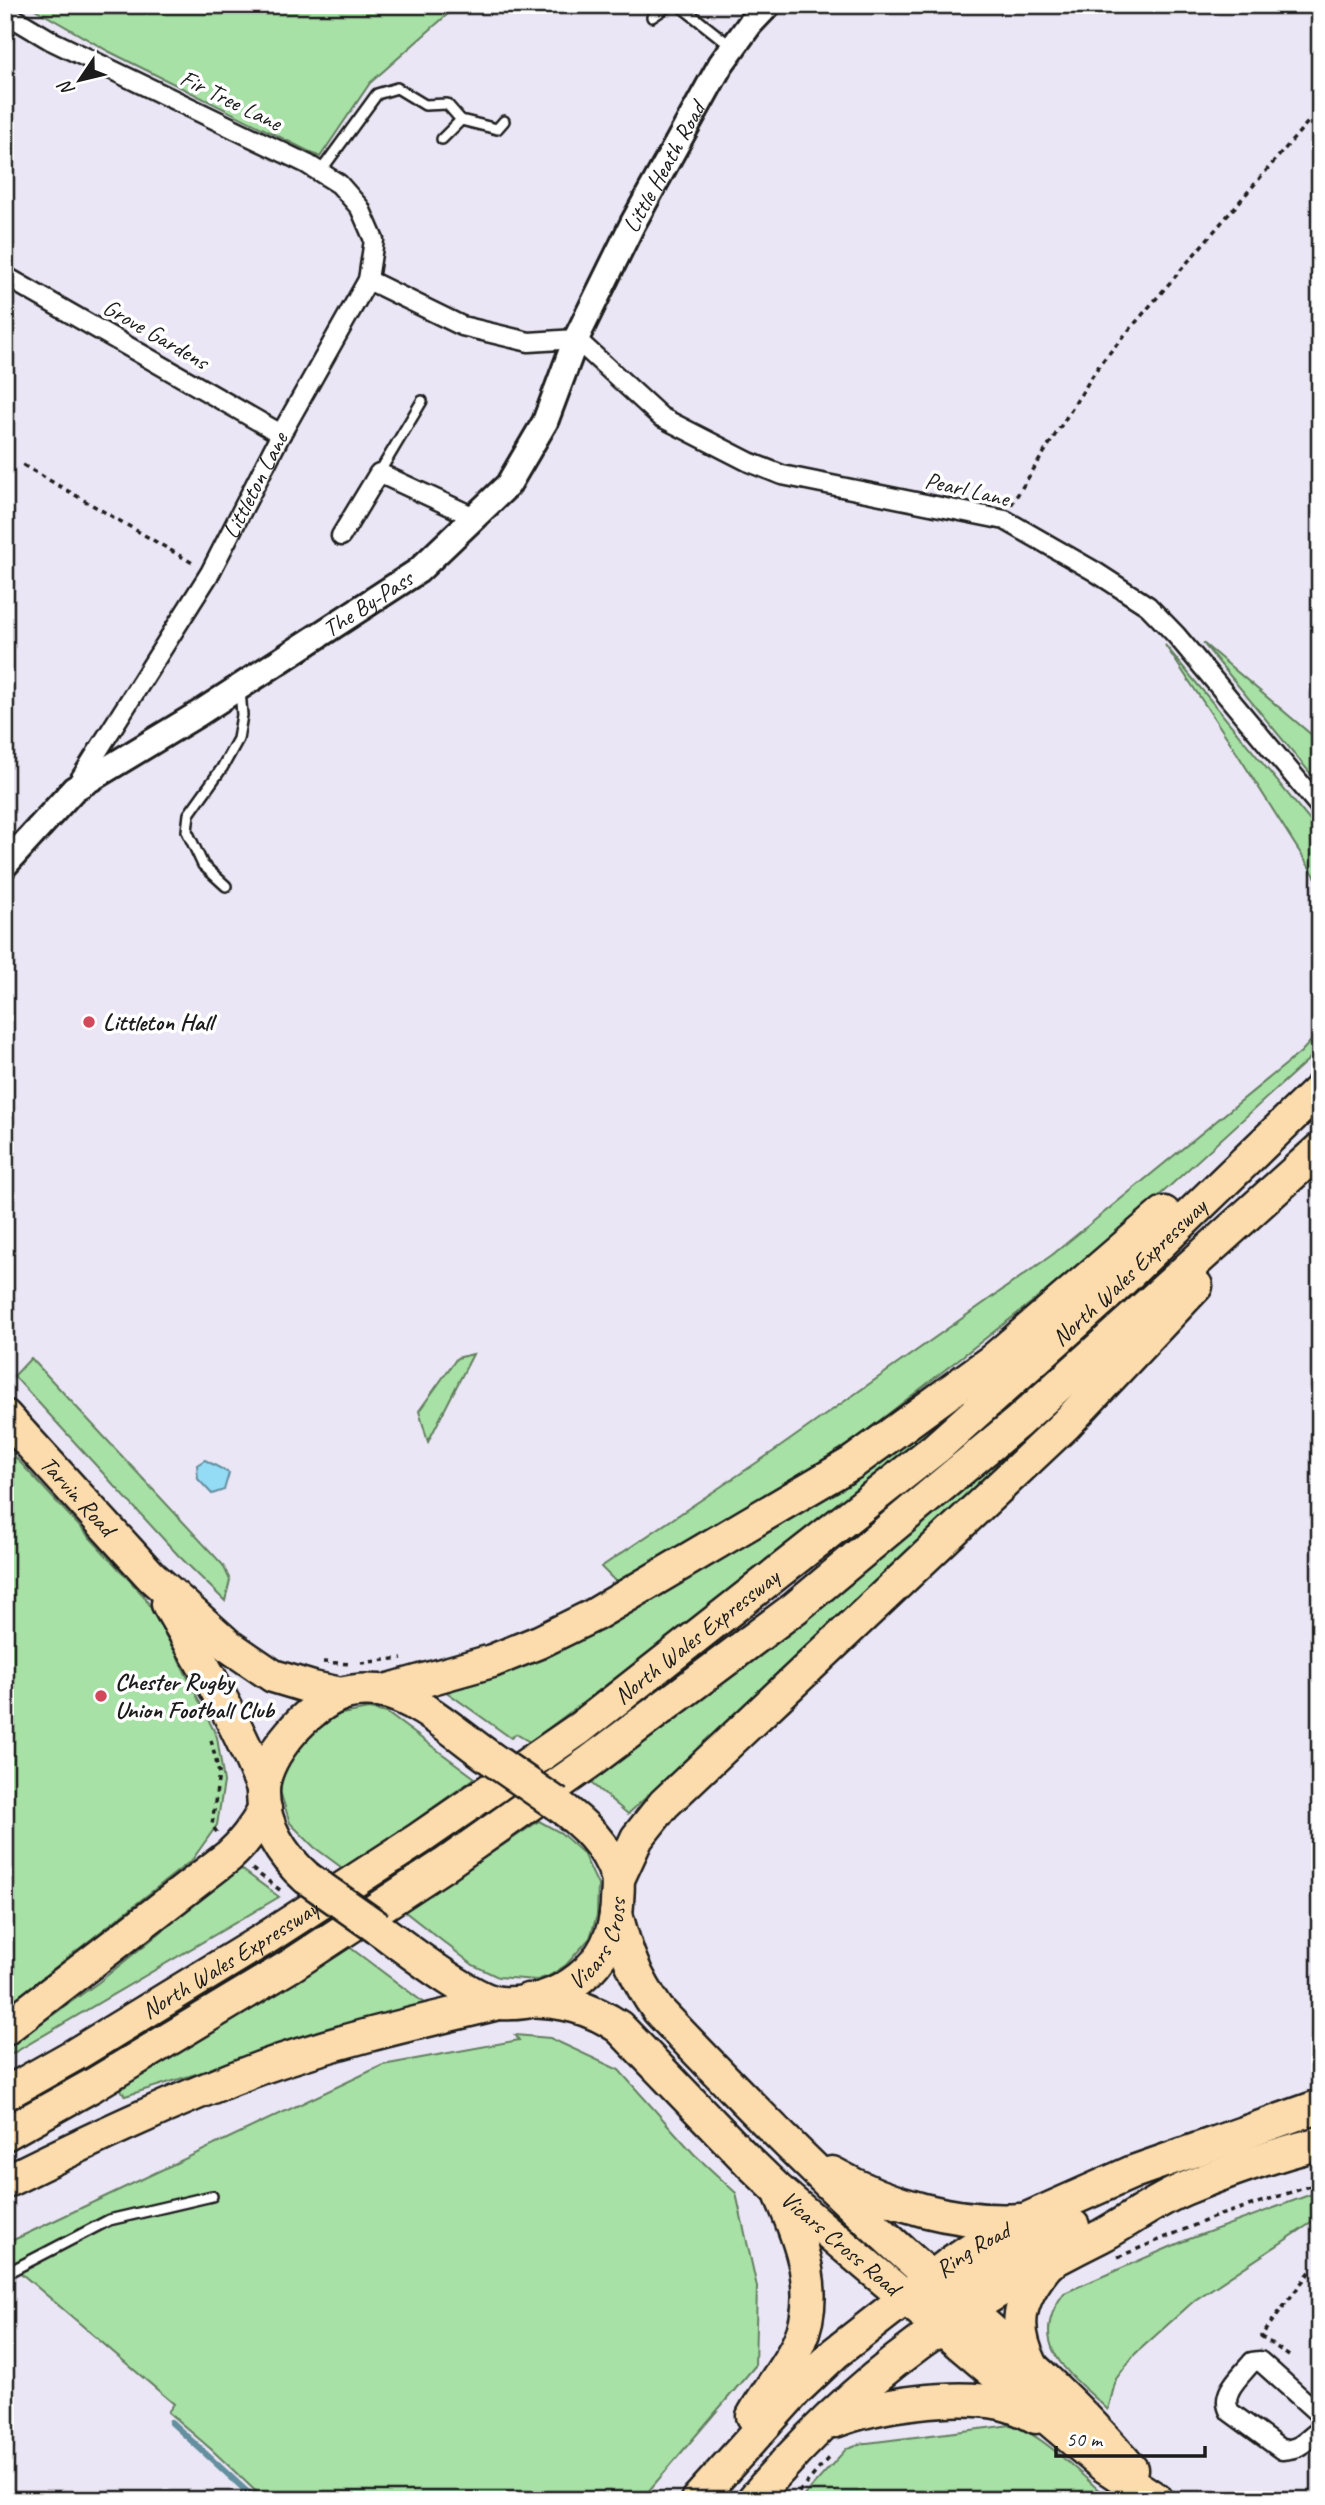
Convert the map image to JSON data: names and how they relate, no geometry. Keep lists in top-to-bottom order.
{
  "streets": {
    "highway": [
      "North Wales Expressway",
      "Tarvin Road",
      "Vicars Cross",
      "Vicars Cross Road",
      "Ring Road"
    ],
    "street": [
      "Fir Tree Lane",
      "Little Heath Road",
      "Grove Gardens",
      "Littleton Lane",
      "Pearl Lane",
      "The By-Pass"
    ]
  },
  "crossings": [
    ["Fir Tree Lane", "Littleton Lane"],
    ["Little Heath Road", "Pearl Lane"],
    ["Little Heath Road", "The By-Pass"],
    ["Grove Gardens", "Littleton Lane"],
    ["Littleton Lane", "The By-Pass"],
    ["Pearl Lane", "The By-Pass"],
    ["Vicars Cross", "Vicars Cross Road"],
    ["Vicars Cross Road", "Ring Road"]
  ],
  "places": ["Littleton Hall", "Chester Rugby Union Football Club"],
  "scale_bar": "50 m",
  "north": "bottom left"
}
